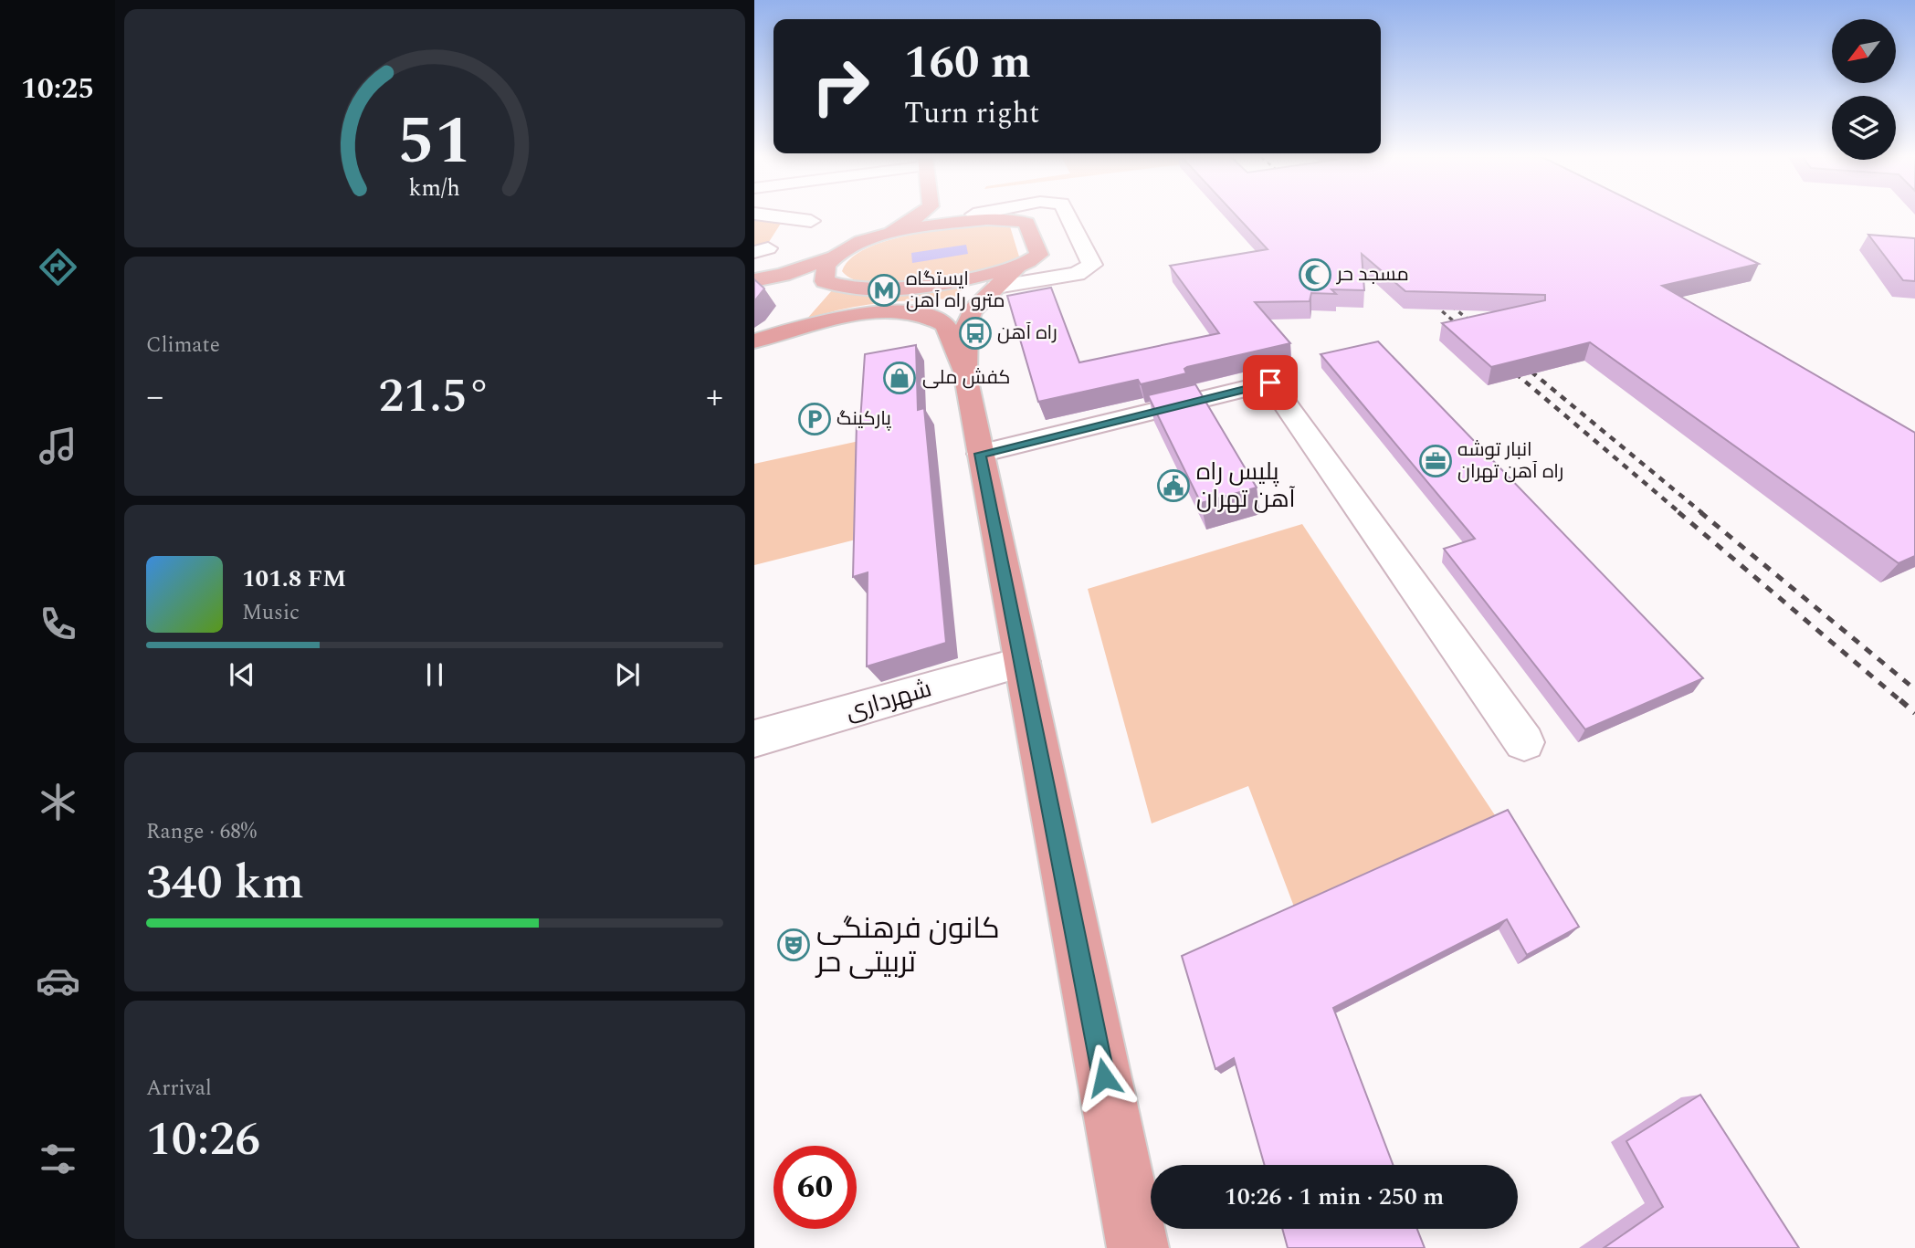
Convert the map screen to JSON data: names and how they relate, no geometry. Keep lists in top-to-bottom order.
{
  "streets": {
    "street": ["شهرداری"]
  },
  "places": {
    "mosque": ["مسجد حر"],
    "metro station": ["ایستگاه مترو راه آهن"],
    "bus stop": ["راه آهن"],
    "shop": ["کفش ملی"],
    "parking": ["پارکینگ"],
    "office": ["انبار توشه راه آهن تهران"],
    "public building": ["پلیس راه آهن تهران"],
    "theatre": ["کانون فرهنگی تربیتی حر"]
  },
  "north": "bottom left",
  "page": {
    "tabs": "10:25",
    "turn": ["160 m", "Turn right"],
    "tile": [
      "Climate",
      ["Range · 68%", "340 km"],
      ["Arrival", "10:26"]
    ],
    "heat": ["−", "21.5°", "+"],
    "song": ["101.8 FM", "Music"],
    "limit": "60",
    "trip": "10:26 · 1 min · 250 m",
    "gauge": ["51", "km/h"]
  }
}
